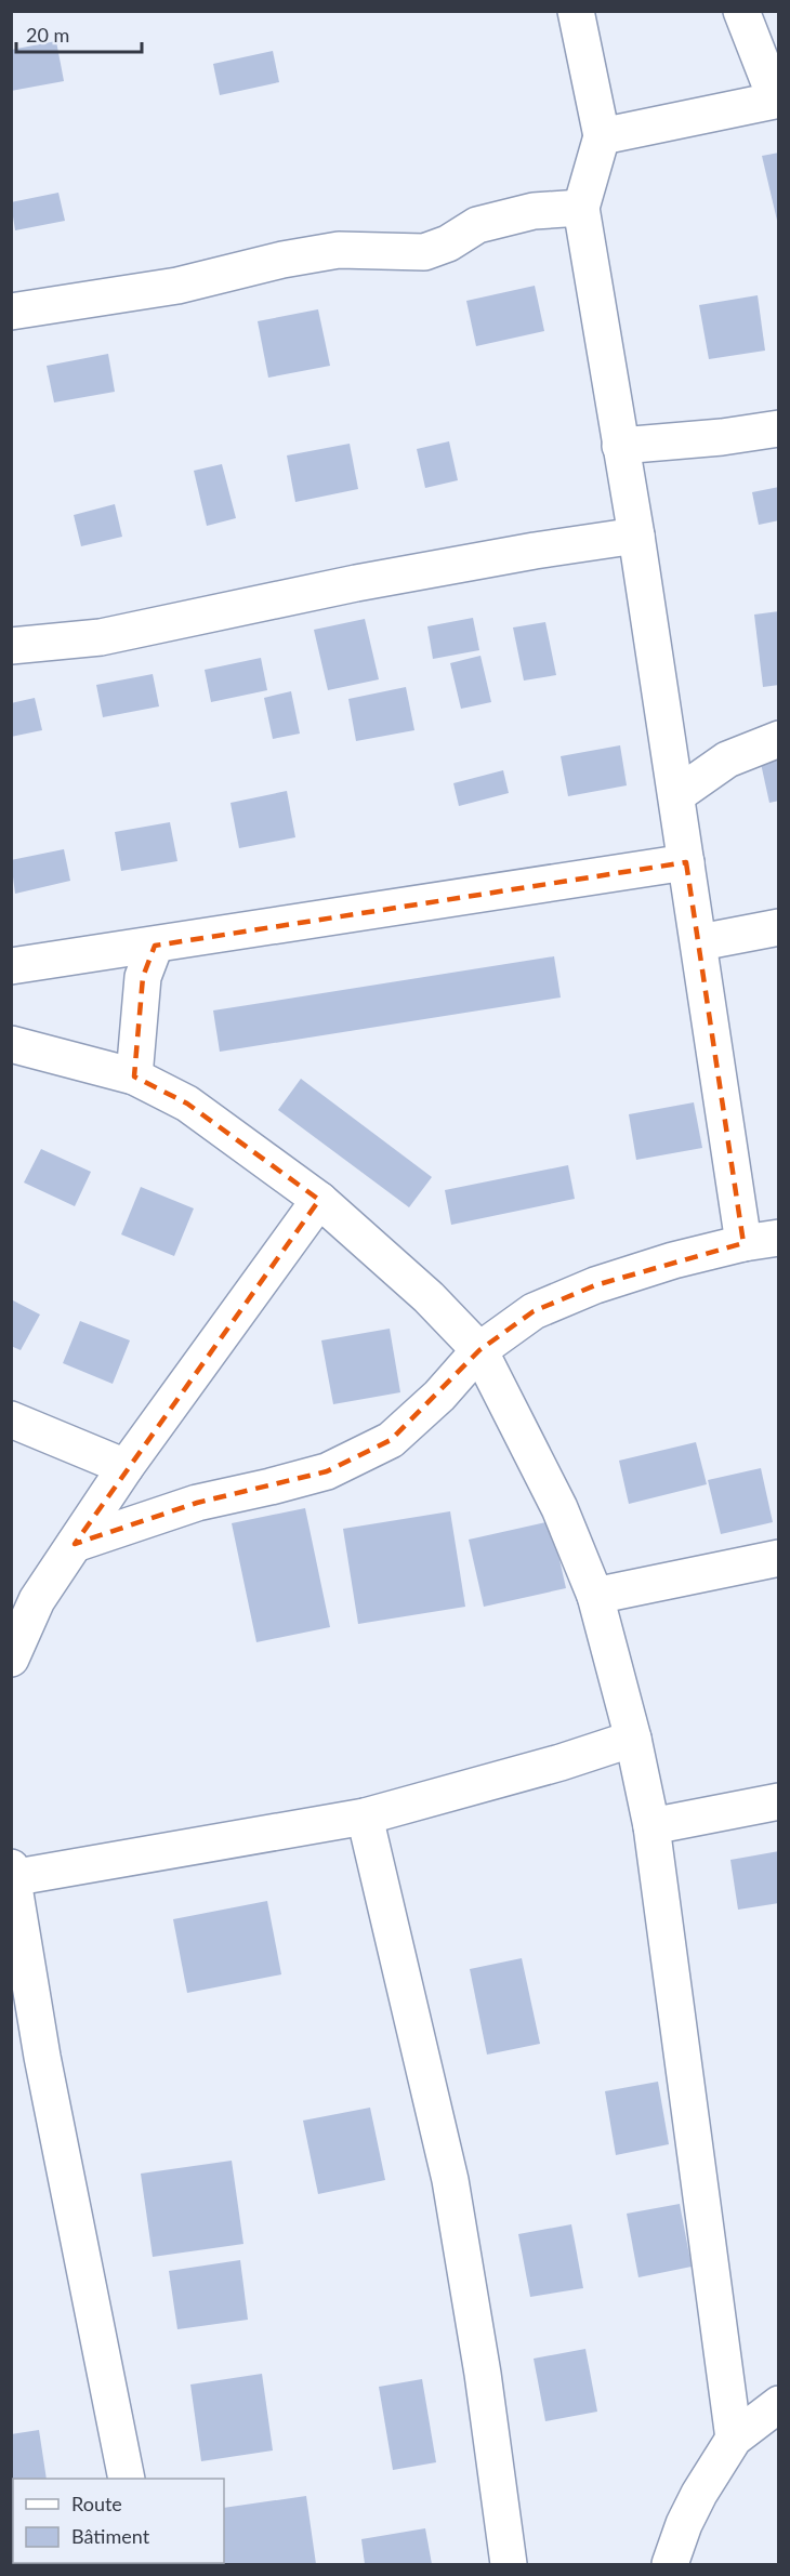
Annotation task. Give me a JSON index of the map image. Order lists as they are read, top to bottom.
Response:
{
  "legend": ["Route", "Bâtiment"],
  "scale_bar": "20 m"
}
